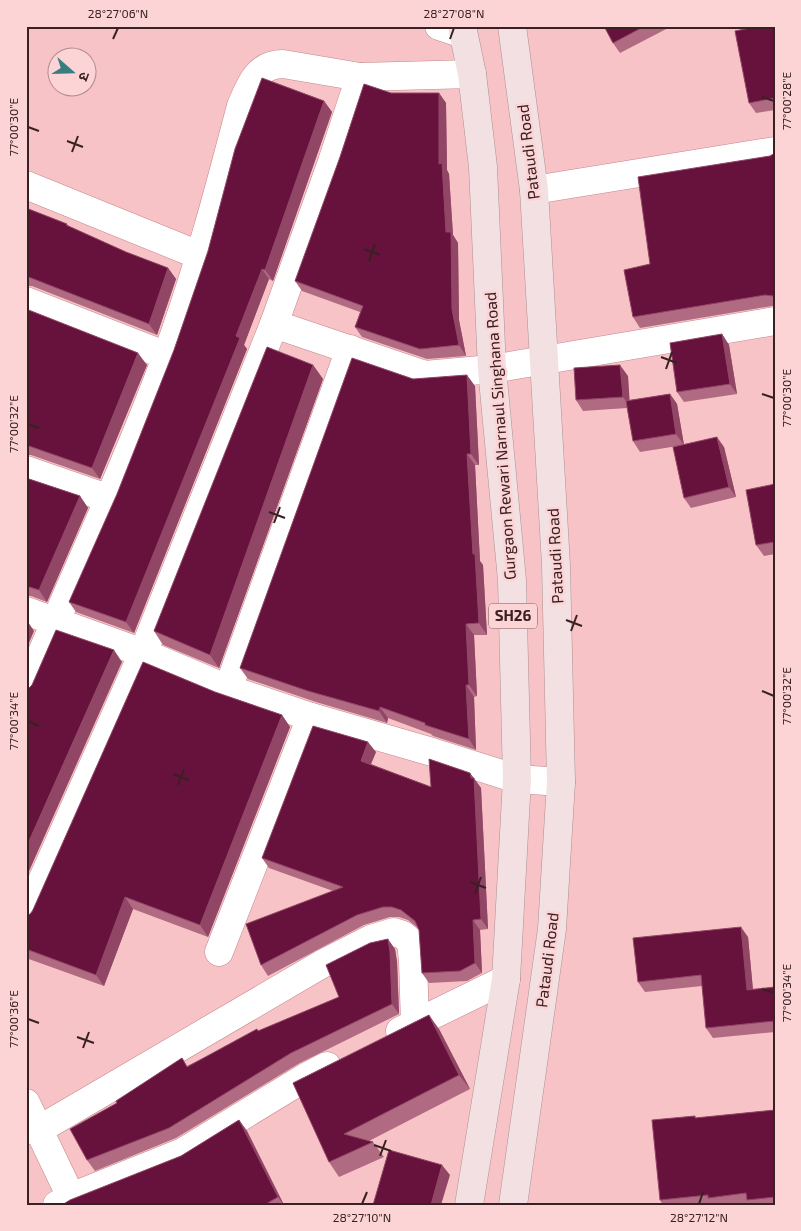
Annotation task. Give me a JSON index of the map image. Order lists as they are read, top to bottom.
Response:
{
  "streets": {
    "main road": ["Pataudi Road", "Gurgaon Rewari Narnaul Singhana Road", "SH26"]
  },
  "north": "right",
  "coordinates": [
    "28°27'06\"N",
    "28°27'08\"N",
    "77°00'28\"E",
    "77°00'30\"E",
    "77°00'32\"E",
    "77°00'34\"E",
    "77°00'36\"E",
    "28°27'10\"N",
    "28°27'12\"N"
  ]
}
